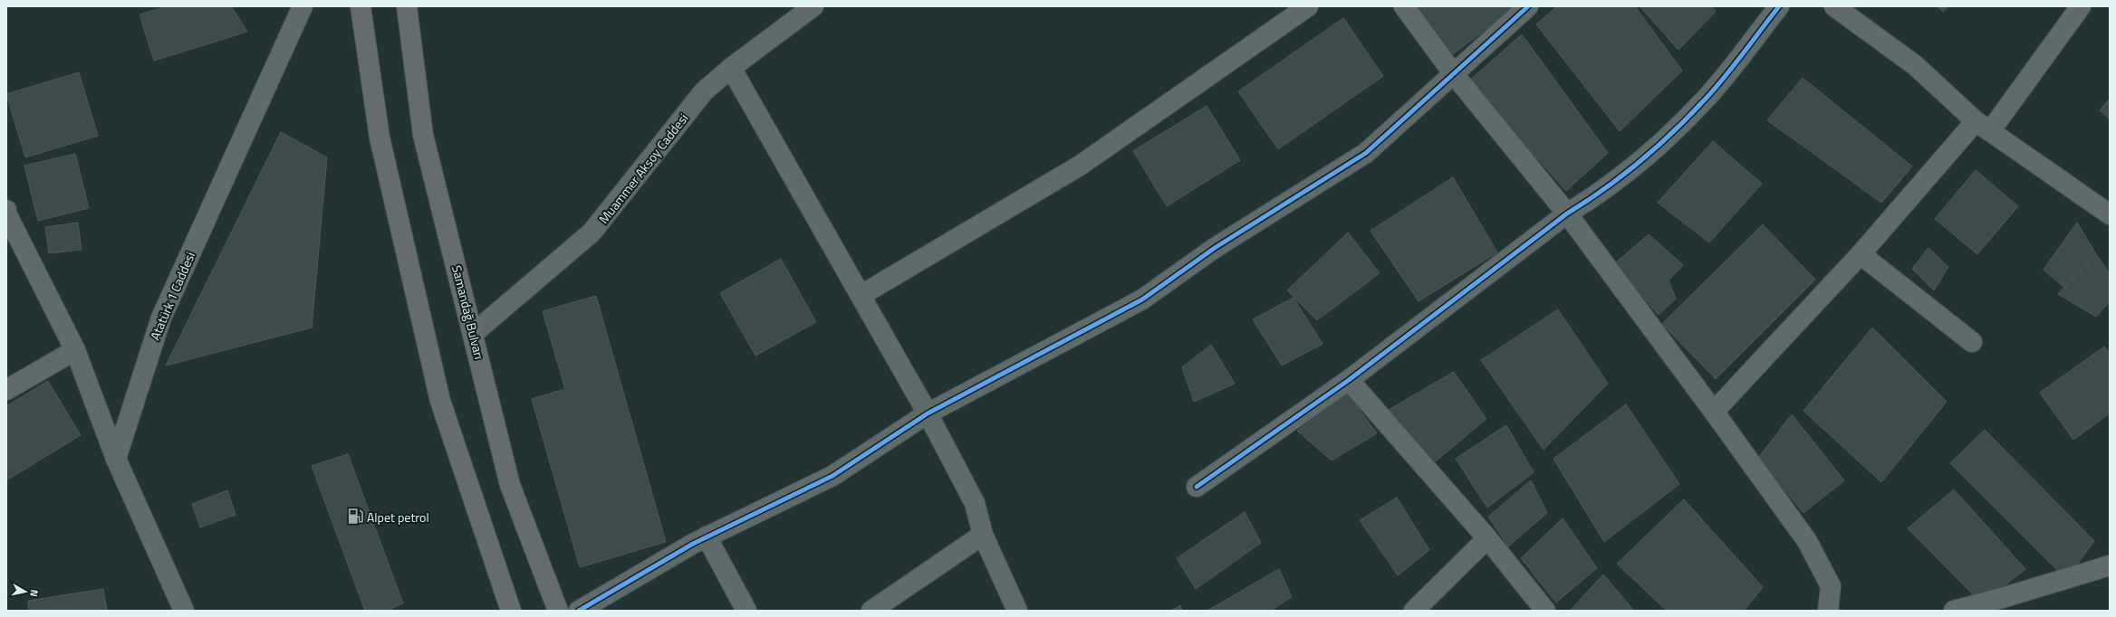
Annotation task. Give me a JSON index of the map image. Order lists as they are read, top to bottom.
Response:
{
  "streets": {
    "highway": ["Samandağ Bulvarı"],
    "street": ["Muammer Aksoy Caddesi", "Atatürk 1 Caddesi"]
  },
  "crossings": [
    ["Muammer Aksoy Caddesi", "Samandağ Bulvarı"]
  ],
  "places": {
    "fuel station": ["Alpet petrol"]
  },
  "north": "right"
}
